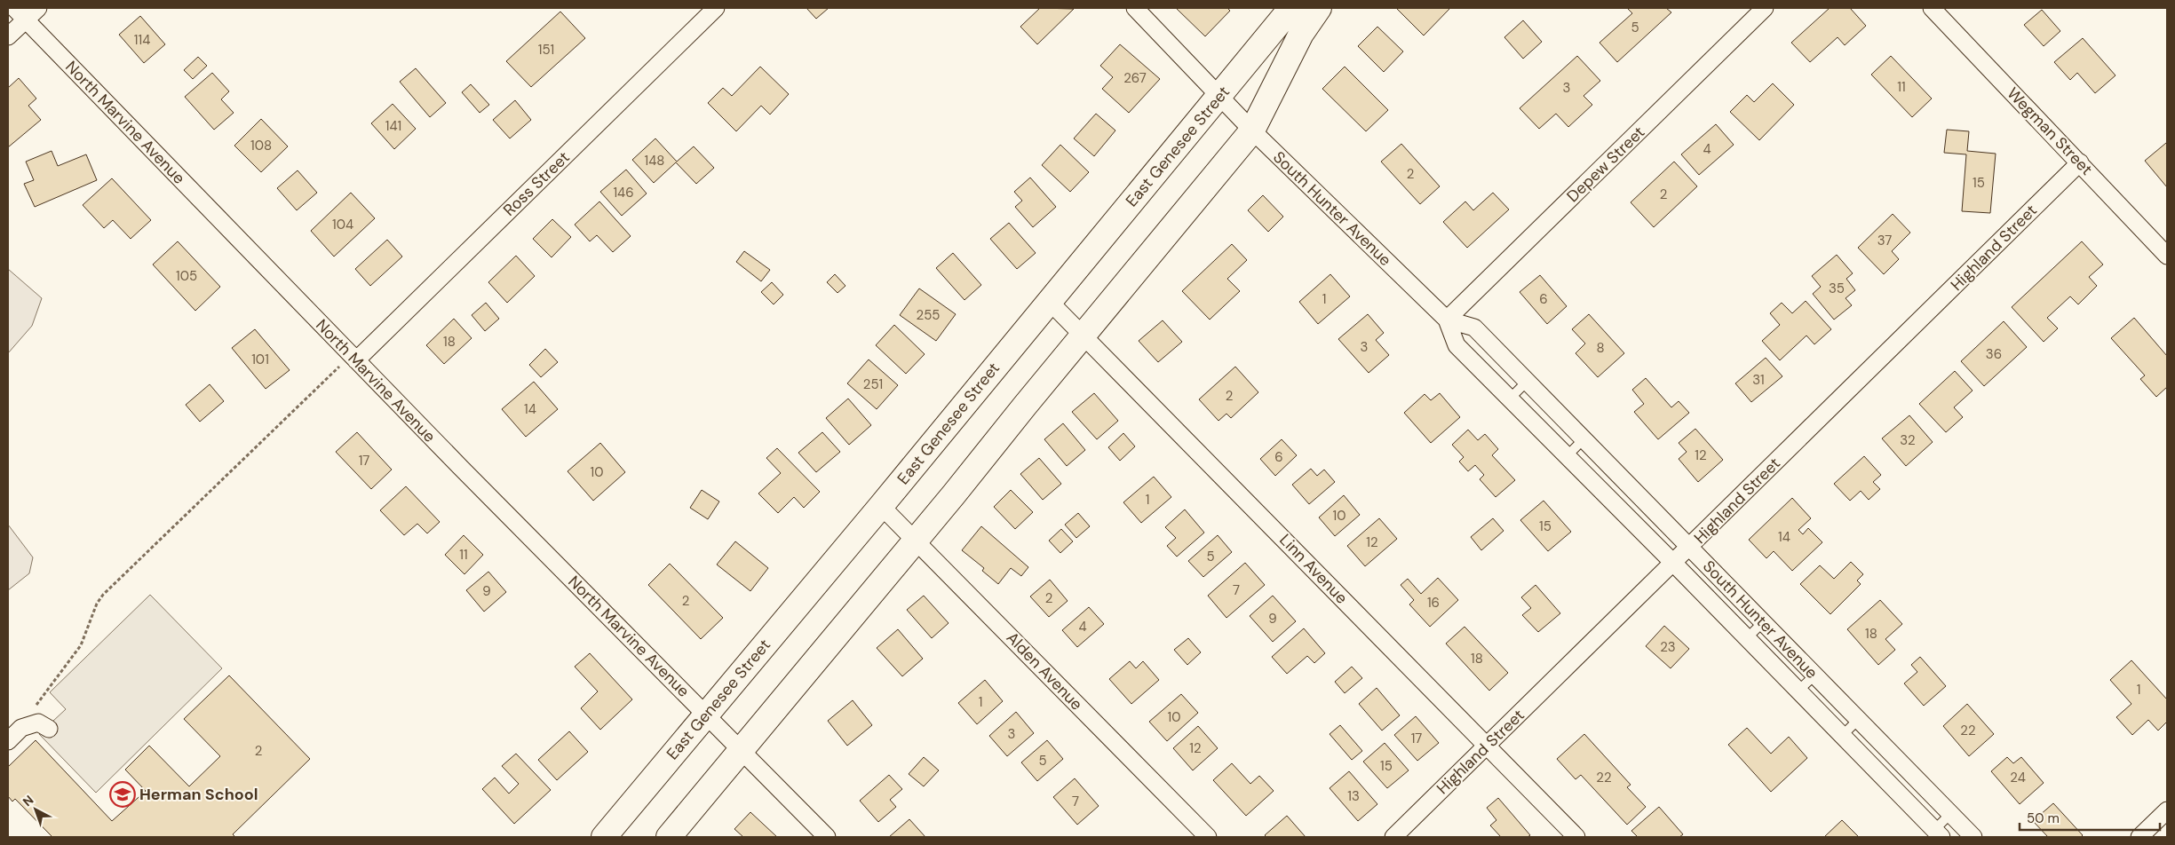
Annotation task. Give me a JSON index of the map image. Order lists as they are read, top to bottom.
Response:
{
  "streets": {
    "highway": ["East Genesee Street"],
    "street": [
      "North Marvine Avenue",
      "Wegman Street",
      "Depew Street",
      "Ross Street",
      "South Hunter Avenue",
      "Highland Street",
      "Linn Avenue",
      "Alden Avenue"
    ]
  },
  "crossings": [
    ["North Marvine Avenue", "East Genesee Street"],
    ["North Marvine Avenue", "Ross Street"],
    ["Wegman Street", "Highland Street"],
    ["East Genesee Street", "South Hunter Avenue"],
    ["East Genesee Street", "Linn Avenue"],
    ["East Genesee Street", "Alden Avenue"],
    ["Depew Street", "South Hunter Avenue"],
    ["South Hunter Avenue", "Highland Street"],
    ["Highland Street", "Linn Avenue"]
  ],
  "places": {
    "school or university": ["Herman School"]
  },
  "house_numbers": [
    "5",
    "114",
    "151",
    "267",
    "11",
    "3",
    "141",
    "108",
    "4",
    "148",
    "2",
    "15",
    "146",
    "2",
    "104",
    "37",
    "105",
    "35",
    "1",
    "6",
    "255",
    "18",
    "3",
    "8",
    "36",
    "101",
    "31",
    "251",
    "2",
    "14",
    "32",
    "12",
    "6",
    "17",
    "10",
    "1",
    "10",
    "15",
    "14",
    "12",
    "11",
    "5",
    "7",
    "9",
    "2",
    "2",
    "16",
    "9",
    "4",
    "18",
    "23",
    "18",
    "1",
    "1",
    "10",
    "22",
    "3",
    "17",
    "12",
    "2",
    "5",
    "15",
    "22",
    "24",
    "13",
    "7"
  ],
  "scale_bar": "50 m",
  "north": "top left"
}
